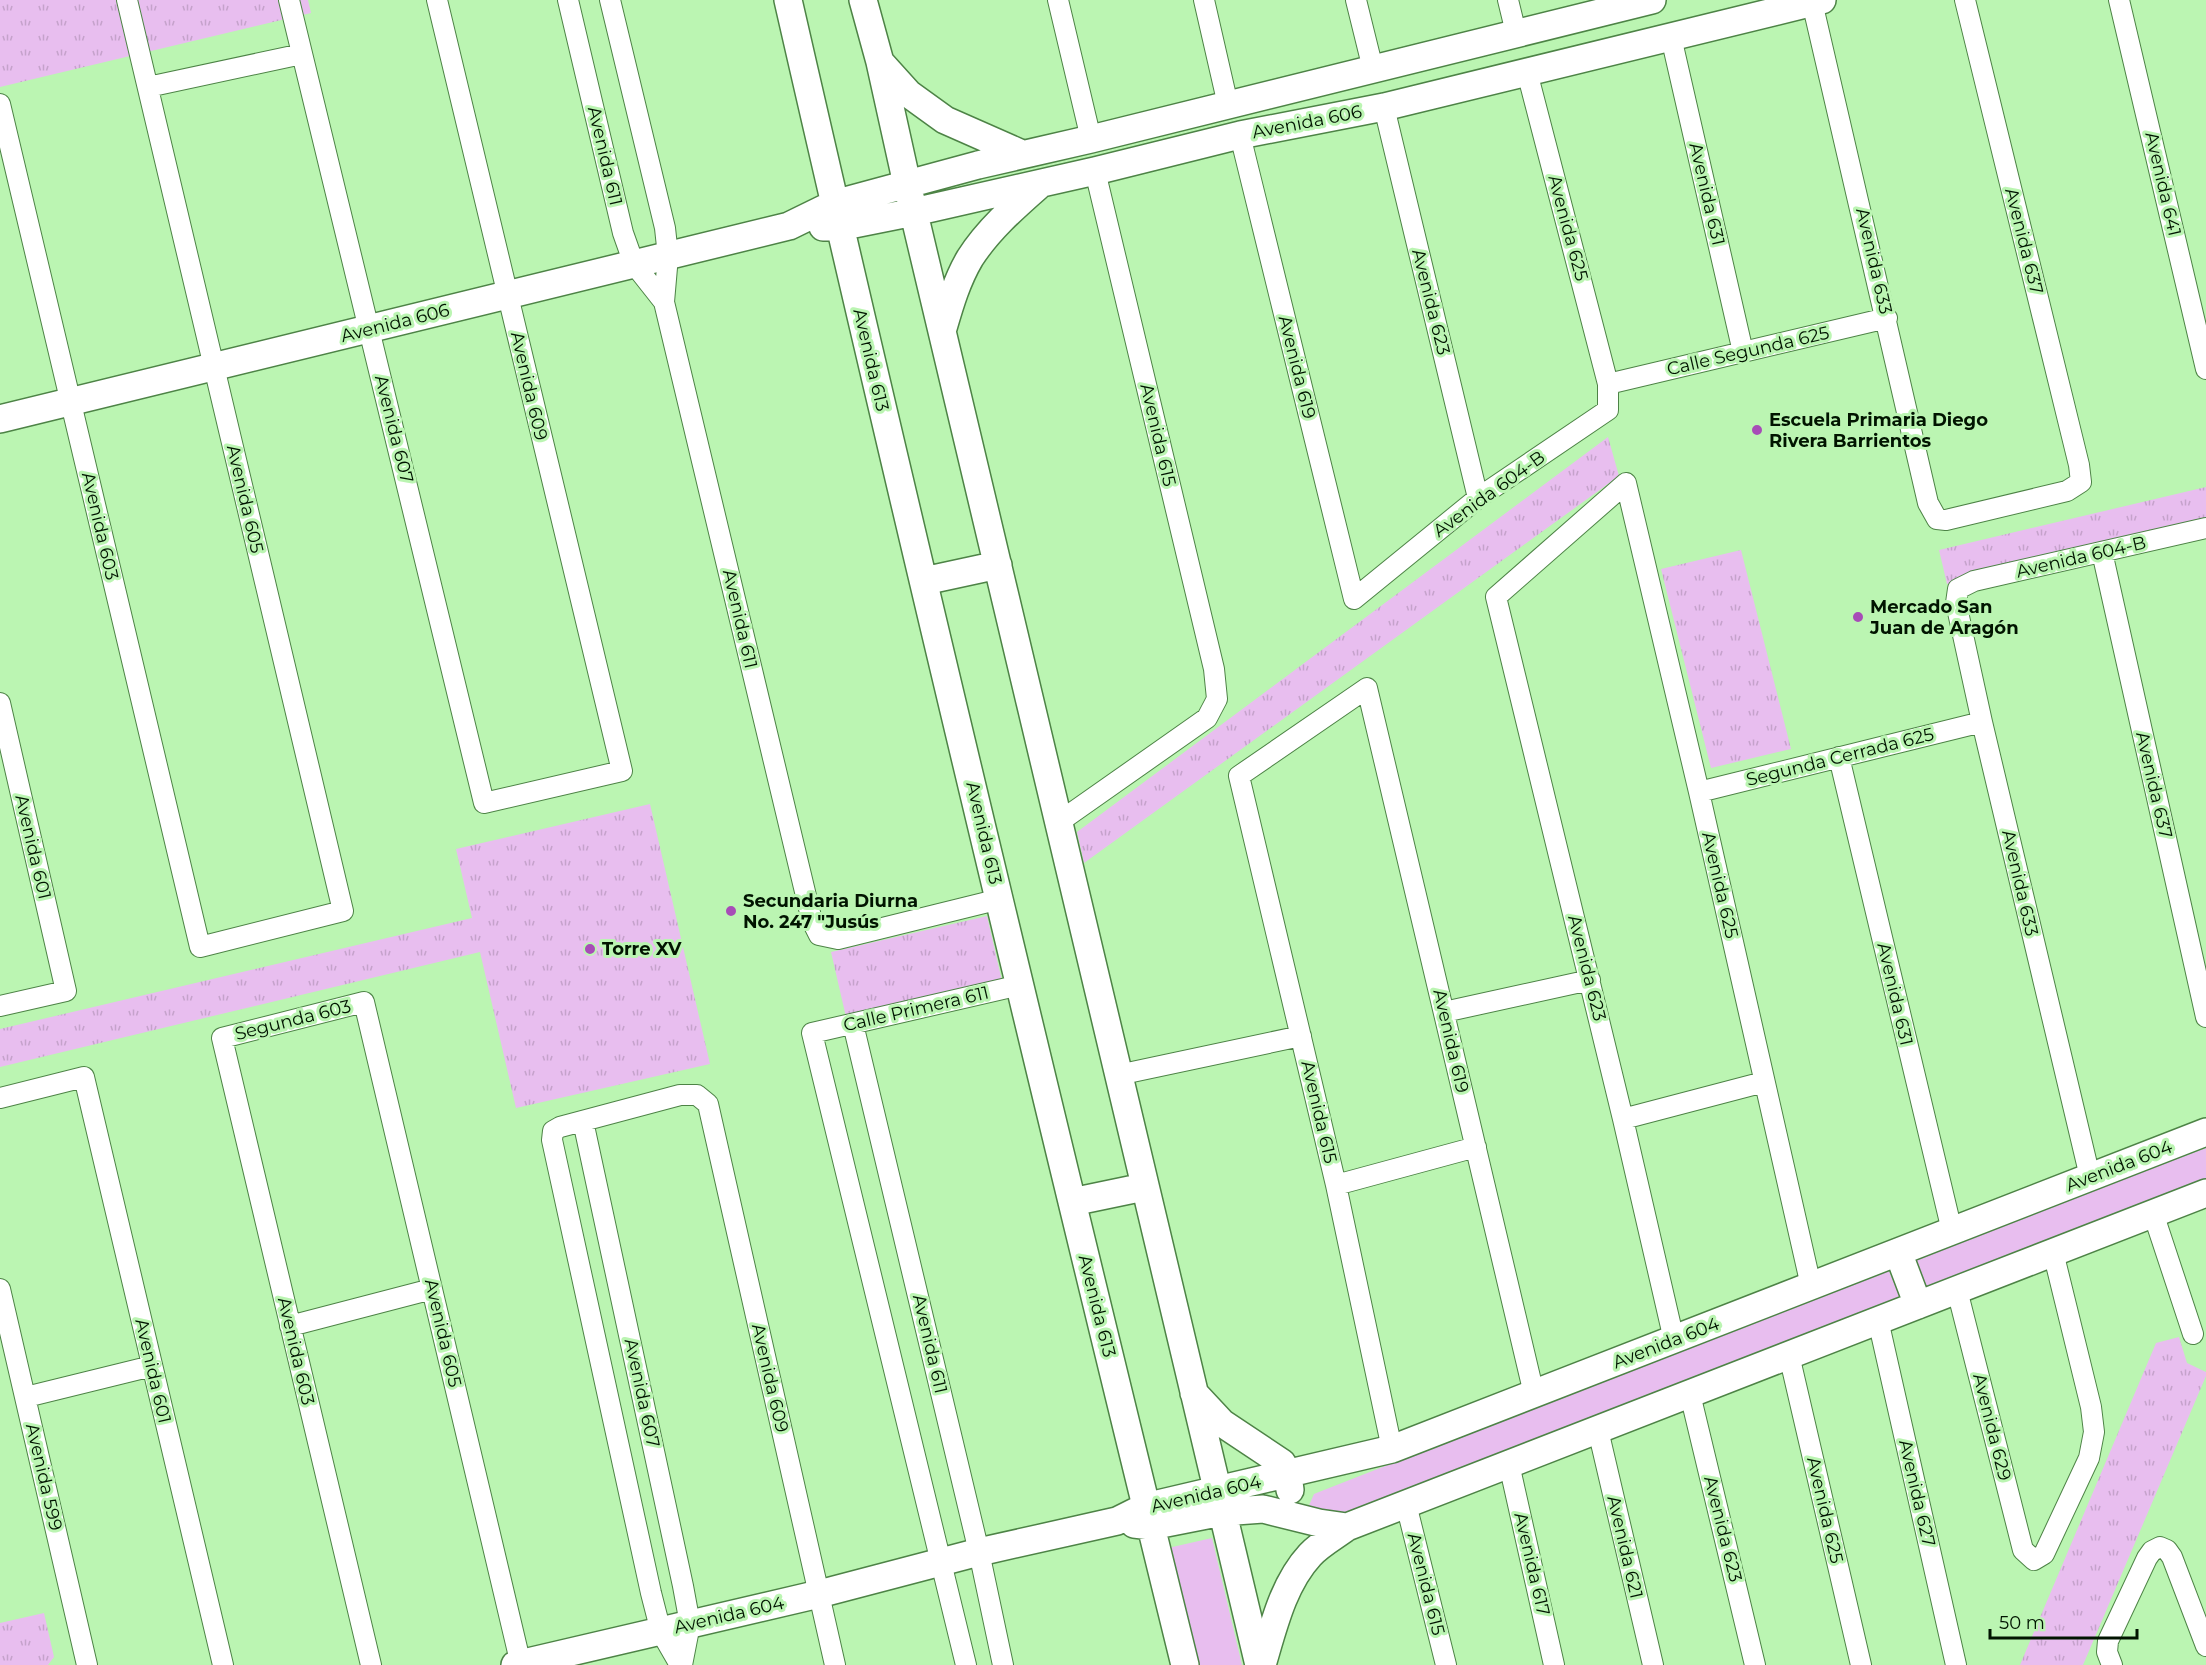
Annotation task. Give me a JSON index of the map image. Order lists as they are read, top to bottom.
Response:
{
  "streets": {
    "street": [
      "Avenida 606",
      "Avenida 611",
      "Avenida 641",
      "Avenida 631",
      "Avenida 625",
      "Avenida 637",
      "Avenida 633",
      "Avenida 623",
      "Calle Segunda 625",
      "Avenida 613",
      "Avenida 619",
      "Avenida 609",
      "Avenida 607",
      "Avenida 615",
      "Avenida 604-B",
      "Avenida 605",
      "Avenida 603",
      "Segunda Cerrada 625",
      "Avenida 601",
      "Calle Primera 611",
      "Segunda 603",
      "Avenida 604",
      "Avenida 629",
      "Avenida 599",
      "Avenida 627",
      "Avenida 621",
      "Avenida 617"
    ]
  },
  "crossings": [
    ["Avenida 606", "Avenida 611"],
    ["Avenida 606", "Avenida 631"],
    ["Avenida 606", "Avenida 625"],
    ["Avenida 606", "Avenida 633"],
    ["Avenida 606", "Avenida 623"],
    ["Avenida 606", "Avenida 613"],
    ["Avenida 606", "Avenida 619"],
    ["Avenida 606", "Avenida 609"],
    ["Avenida 606", "Avenida 607"],
    ["Avenida 606", "Avenida 615"],
    ["Avenida 606", "Avenida 605"],
    ["Avenida 606", "Avenida 603"],
    ["Avenida 611", "Avenida 613"],
    ["Avenida 611", "Calle Primera 611"],
    ["Avenida 611", "Avenida 604"],
    ["Avenida 631", "Calle Segunda 625"],
    ["Avenida 631", "Segunda Cerrada 625"],
    ["Avenida 631", "Avenida 604"],
    ["Avenida 625", "Avenida 623"],
    ["Avenida 625", "Calle Segunda 625"],
    ["Avenida 625", "Avenida 604-B"],
    ["Avenida 625", "Segunda Cerrada 625"],
    ["Avenida 625", "Avenida 604"],
    ["Avenida 637", "Avenida 633"],
    ["Avenida 637", "Avenida 604-B"],
    ["Avenida 633", "Calle Segunda 625"],
    ["Avenida 633", "Avenida 604-B"],
    ["Avenida 633", "Segunda Cerrada 625"],
    ["Avenida 633", "Avenida 604"],
    ["Avenida 623", "Avenida 604-B"],
    ["Avenida 623", "Avenida 604"],
    ["Calle Segunda 625", "Avenida 604-B"],
    ["Avenida 613", "Calle Primera 611"],
    ["Avenida 613", "Avenida 604"],
    ["Avenida 619", "Avenida 615"],
    ["Avenida 619", "Avenida 604-B"],
    ["Avenida 619", "Avenida 604"],
    ["Avenida 609", "Avenida 607"],
    ["Avenida 609", "Avenida 604"],
    ["Avenida 607", "Avenida 604"],
    ["Avenida 615", "Avenida 604"],
    ["Avenida 605", "Avenida 603"],
    ["Avenida 605", "Segunda 603"],
    ["Avenida 605", "Avenida 604"],
    ["Avenida 603", "Segunda 603"],
    ["Calle Primera 611", "Avenida 604"],
    ["Avenida 604", "Avenida 629"],
    ["Avenida 604", "Avenida 627"],
    ["Avenida 604", "Avenida 621"],
    ["Avenida 604", "Avenida 617"]
  ],
  "places": [
    "Escuela Primaria Diego Rivera Barrientos",
    "Mercado San Juan de Aragón",
    "Secundaria Diurna No. 247 \"Jusús",
    "Torre XV"
  ],
  "scale_bar": "50 m"
}
